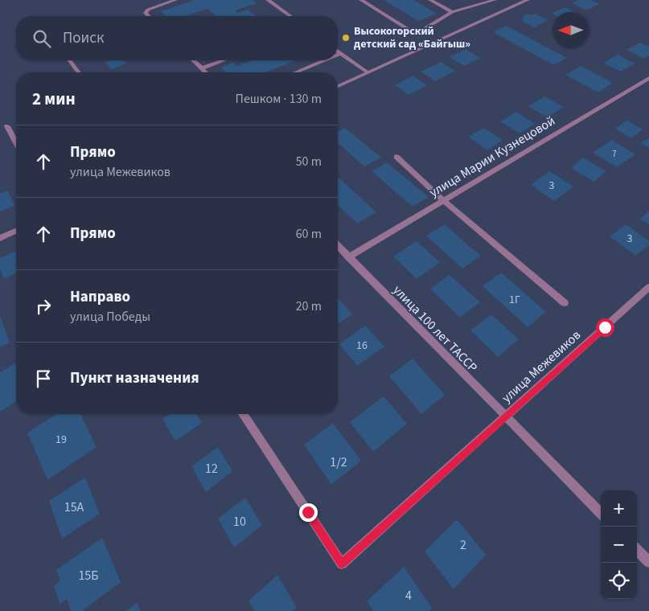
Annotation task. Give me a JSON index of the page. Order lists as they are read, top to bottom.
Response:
{
  "streets": {
    "street": ["улица Марии Кузнецовой", "улица 100 лет ТАССР", "улица Межевиков"]
  },
  "crossings": [
    ["улица Марии Кузнецовой", "улица 100 лет ТАССР"],
    ["улица 100 лет ТАССР", "улица Межевиков"]
  ],
  "places": ["Высокогорский детский сад «Байгыш»"],
  "house_numbers": [
    "7",
    "3",
    "3",
    "1Г",
    "16",
    "19",
    "1/2",
    "12",
    "15А",
    "10",
    "2",
    "15Б",
    "4"
  ],
  "north": "left",
  "page": {
    "search": "Поиск",
    "heading": ["2 мин", "Пешком · 130 m"],
    "list": [
      ["Прямо", "улица Межевиков", "50 m"],
      ["Прямо", "60 m"],
      ["Направо", "улица Победы", "20 m"],
      "Пункт назначения"
    ],
    "map_buttons": ["+", "−"]
  }
}
